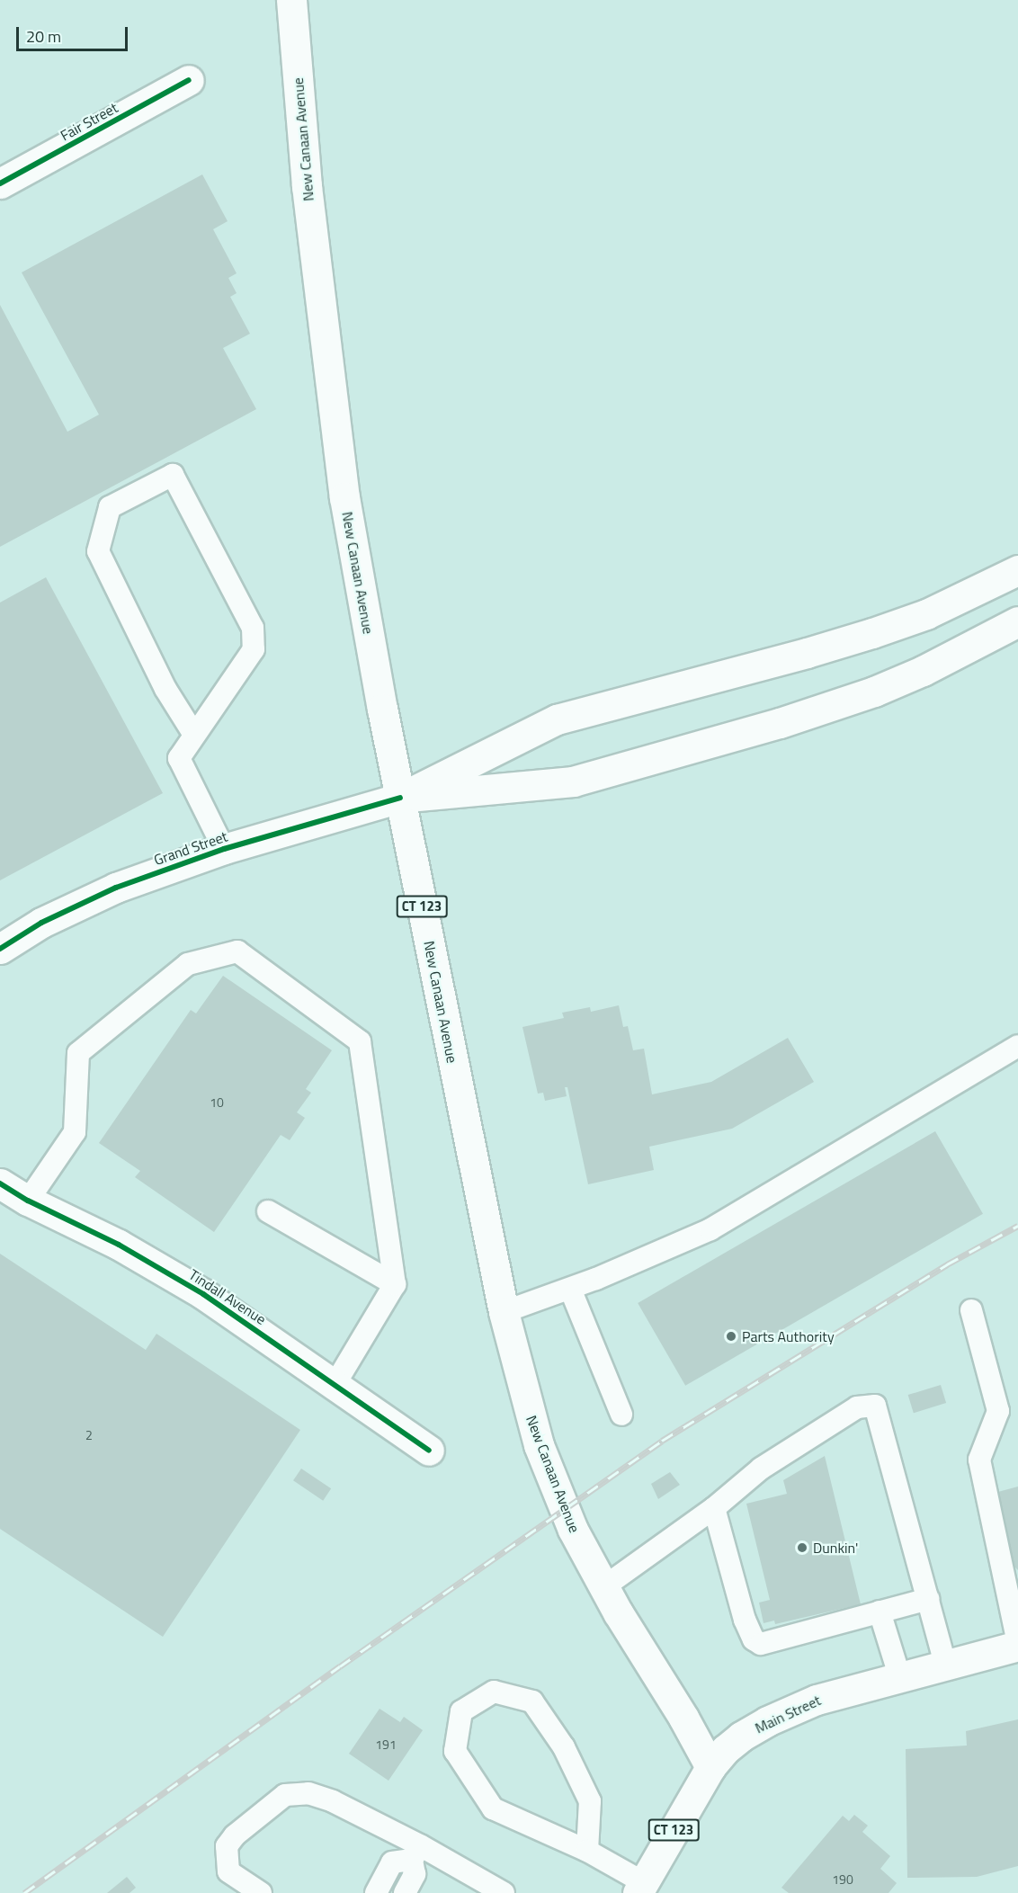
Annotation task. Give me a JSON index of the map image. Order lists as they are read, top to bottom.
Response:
{
  "streets": {
    "main road": [
      "Fair Street",
      "New Canaan Avenue",
      "Grand Street",
      "CT 123",
      "Tindall Avenue",
      "Main Street"
    ]
  },
  "crossings": [
    ["New Canaan Avenue", "Grand Street"],
    ["New Canaan Avenue", "Main Street"]
  ],
  "places": ["Parts Authority", "Dunkin'"],
  "house_numbers": [
    "10",
    "2",
    "191",
    "190"
  ],
  "scale_bar": "20 m"
}
